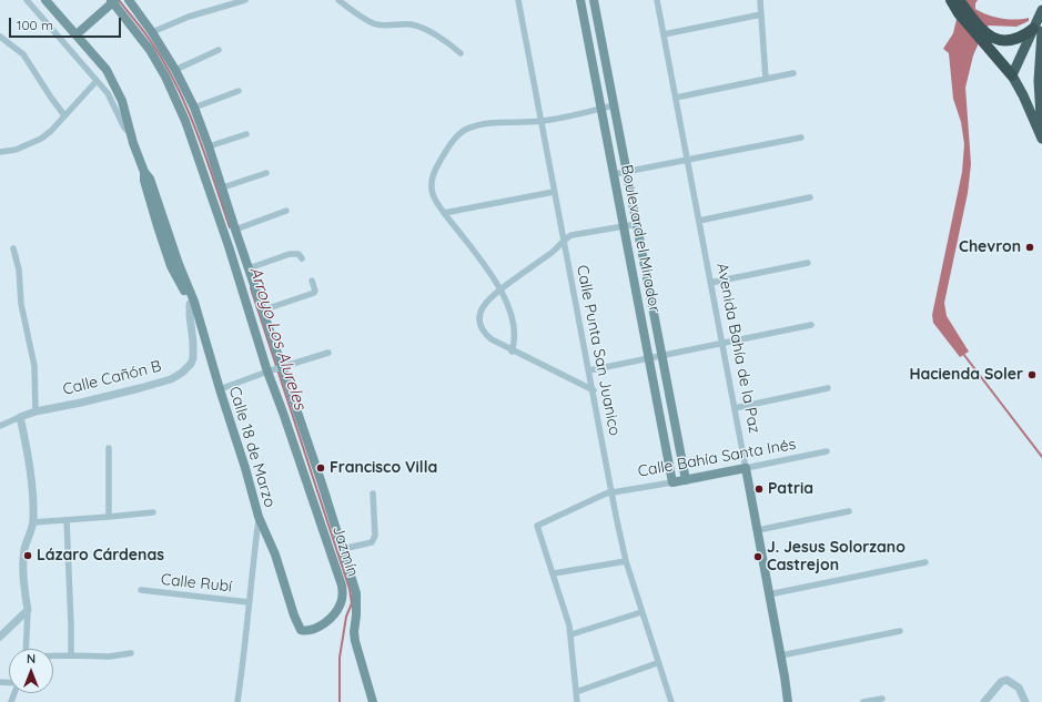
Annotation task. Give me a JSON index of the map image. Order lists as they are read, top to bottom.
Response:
{
  "streets": {
    "main road": [
      "Boulevard el Mirador",
      "Avenida Bahía de la Paz",
      "Calle 18 de Marzo",
      "Calle Bahía Santa Inés",
      "Jazmín"
    ],
    "street": ["Calle Punta San Juanico", "Calle Cañón B", "Calle Rubí"]
  },
  "crossings": [
    ["Boulevard el Mirador", "Calle Bahía Santa Inés"],
    ["Avenida Bahía de la Paz", "Calle Bahía Santa Inés"],
    ["Calle Punta San Juanico", "Calle Bahía Santa Inés"],
    ["Calle Cañón B", "Calle 18 de Marzo"],
    ["Calle 18 de Marzo", "Jazmín"],
    ["Calle 18 de Marzo", "Calle Rubí"]
  ],
  "water": ["Arroyo Los Alureles"],
  "places": [
    "Chevron",
    "Hacienda Soler",
    "Francisco Villa",
    "Patria",
    "Lázaro Cárdenas",
    "J. Jesus Solorzano Castrejon"
  ],
  "scale_bar": "100 m",
  "north": "top"
}
